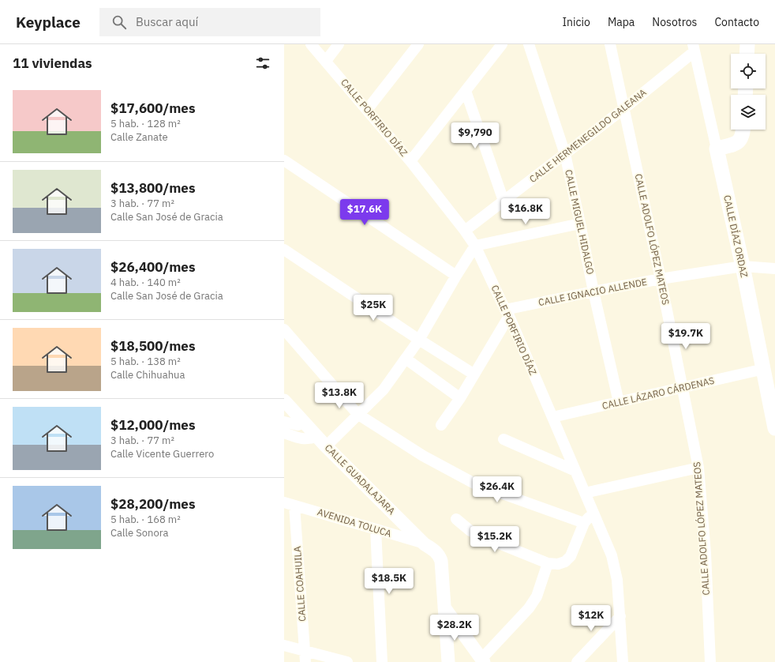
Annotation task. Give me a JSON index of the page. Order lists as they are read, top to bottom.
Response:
{
  "streets": {
    "main road": ["CALLE DÍAZ ORDAZ"],
    "street": [
      "CALLE PORFIRIO DÍAZ",
      "CALLE HERMENEGILDO GALEANA",
      "CALLE MIGUEL HIDALGO",
      "CALLE ADOLFO LÓPEZ MATEOS",
      "CALLE IGNACIO ALLENDE",
      "CALLE LÁZARO CÁRDENAS",
      "CALLE GUADALAJARA",
      "AVENIDA TOLUCA",
      "CALLE COAHUILA"
    ]
  },
  "crossings": [
    ["CALLE PORFIRIO DÍAZ", "CALLE HERMENEGILDO GALEANA"],
    ["CALLE PORFIRIO DÍAZ", "CALLE IGNACIO ALLENDE"],
    ["CALLE PORFIRIO DÍAZ", "CALLE LÁZARO CÁRDENAS"],
    ["CALLE HERMENEGILDO GALEANA", "CALLE MIGUEL HIDALGO"],
    ["CALLE HERMENEGILDO GALEANA", "CALLE DÍAZ ORDAZ"],
    ["CALLE HERMENEGILDO GALEANA", "CALLE ADOLFO LÓPEZ MATEOS"],
    ["CALLE MIGUEL HIDALGO", "CALLE IGNACIO ALLENDE"],
    ["CALLE MIGUEL HIDALGO", "CALLE LÁZARO CÁRDENAS"],
    ["CALLE DÍAZ ORDAZ", "CALLE IGNACIO ALLENDE"],
    ["CALLE DÍAZ ORDAZ", "CALLE LÁZARO CÁRDENAS"],
    ["CALLE ADOLFO LÓPEZ MATEOS", "CALLE IGNACIO ALLENDE"],
    ["CALLE ADOLFO LÓPEZ MATEOS", "CALLE LÁZARO CÁRDENAS"],
    ["CALLE GUADALAJARA", "AVENIDA TOLUCA"],
    ["AVENIDA TOLUCA", "CALLE COAHUILA"]
  ],
  "page": {
    "header": "Keyplace",
    "search": "Buscar aquí",
    "nav": [
      "Inicio",
      "Mapa",
      "Nosotros",
      "Contacto"
    ],
    "heading": "11 viviendas",
    "list": [
      {
        "name": "$17,600/mes",
        "note": "5 hab. · 128 m² · Calle Zanate"
      },
      {
        "name": "$13,800/mes",
        "note": "3 hab. · 77 m² · Calle San José de Gracia"
      },
      {
        "name": "$26,400/mes",
        "note": "4 hab. · 140 m² · Calle San José de Gracia"
      },
      {
        "name": "$18,500/mes",
        "note": "5 hab. · 138 m² · Calle Chihuahua"
      },
      {
        "name": "$12,000/mes",
        "note": "3 hab. · 77 m² · Calle Vicente Guerrero"
      },
      {
        "name": "$28,200/mes",
        "note": "5 hab. · 168 m² · Calle Sonora"
      }
    ],
    "price": [
      "$9,790",
      "$16.8K",
      "$17.6K",
      "$25K",
      "$19.7K",
      "$13.8K",
      "$26.4K",
      "$15.2K",
      "$18.5K",
      "$12K",
      "$28.2K"
    ]
  }
}
